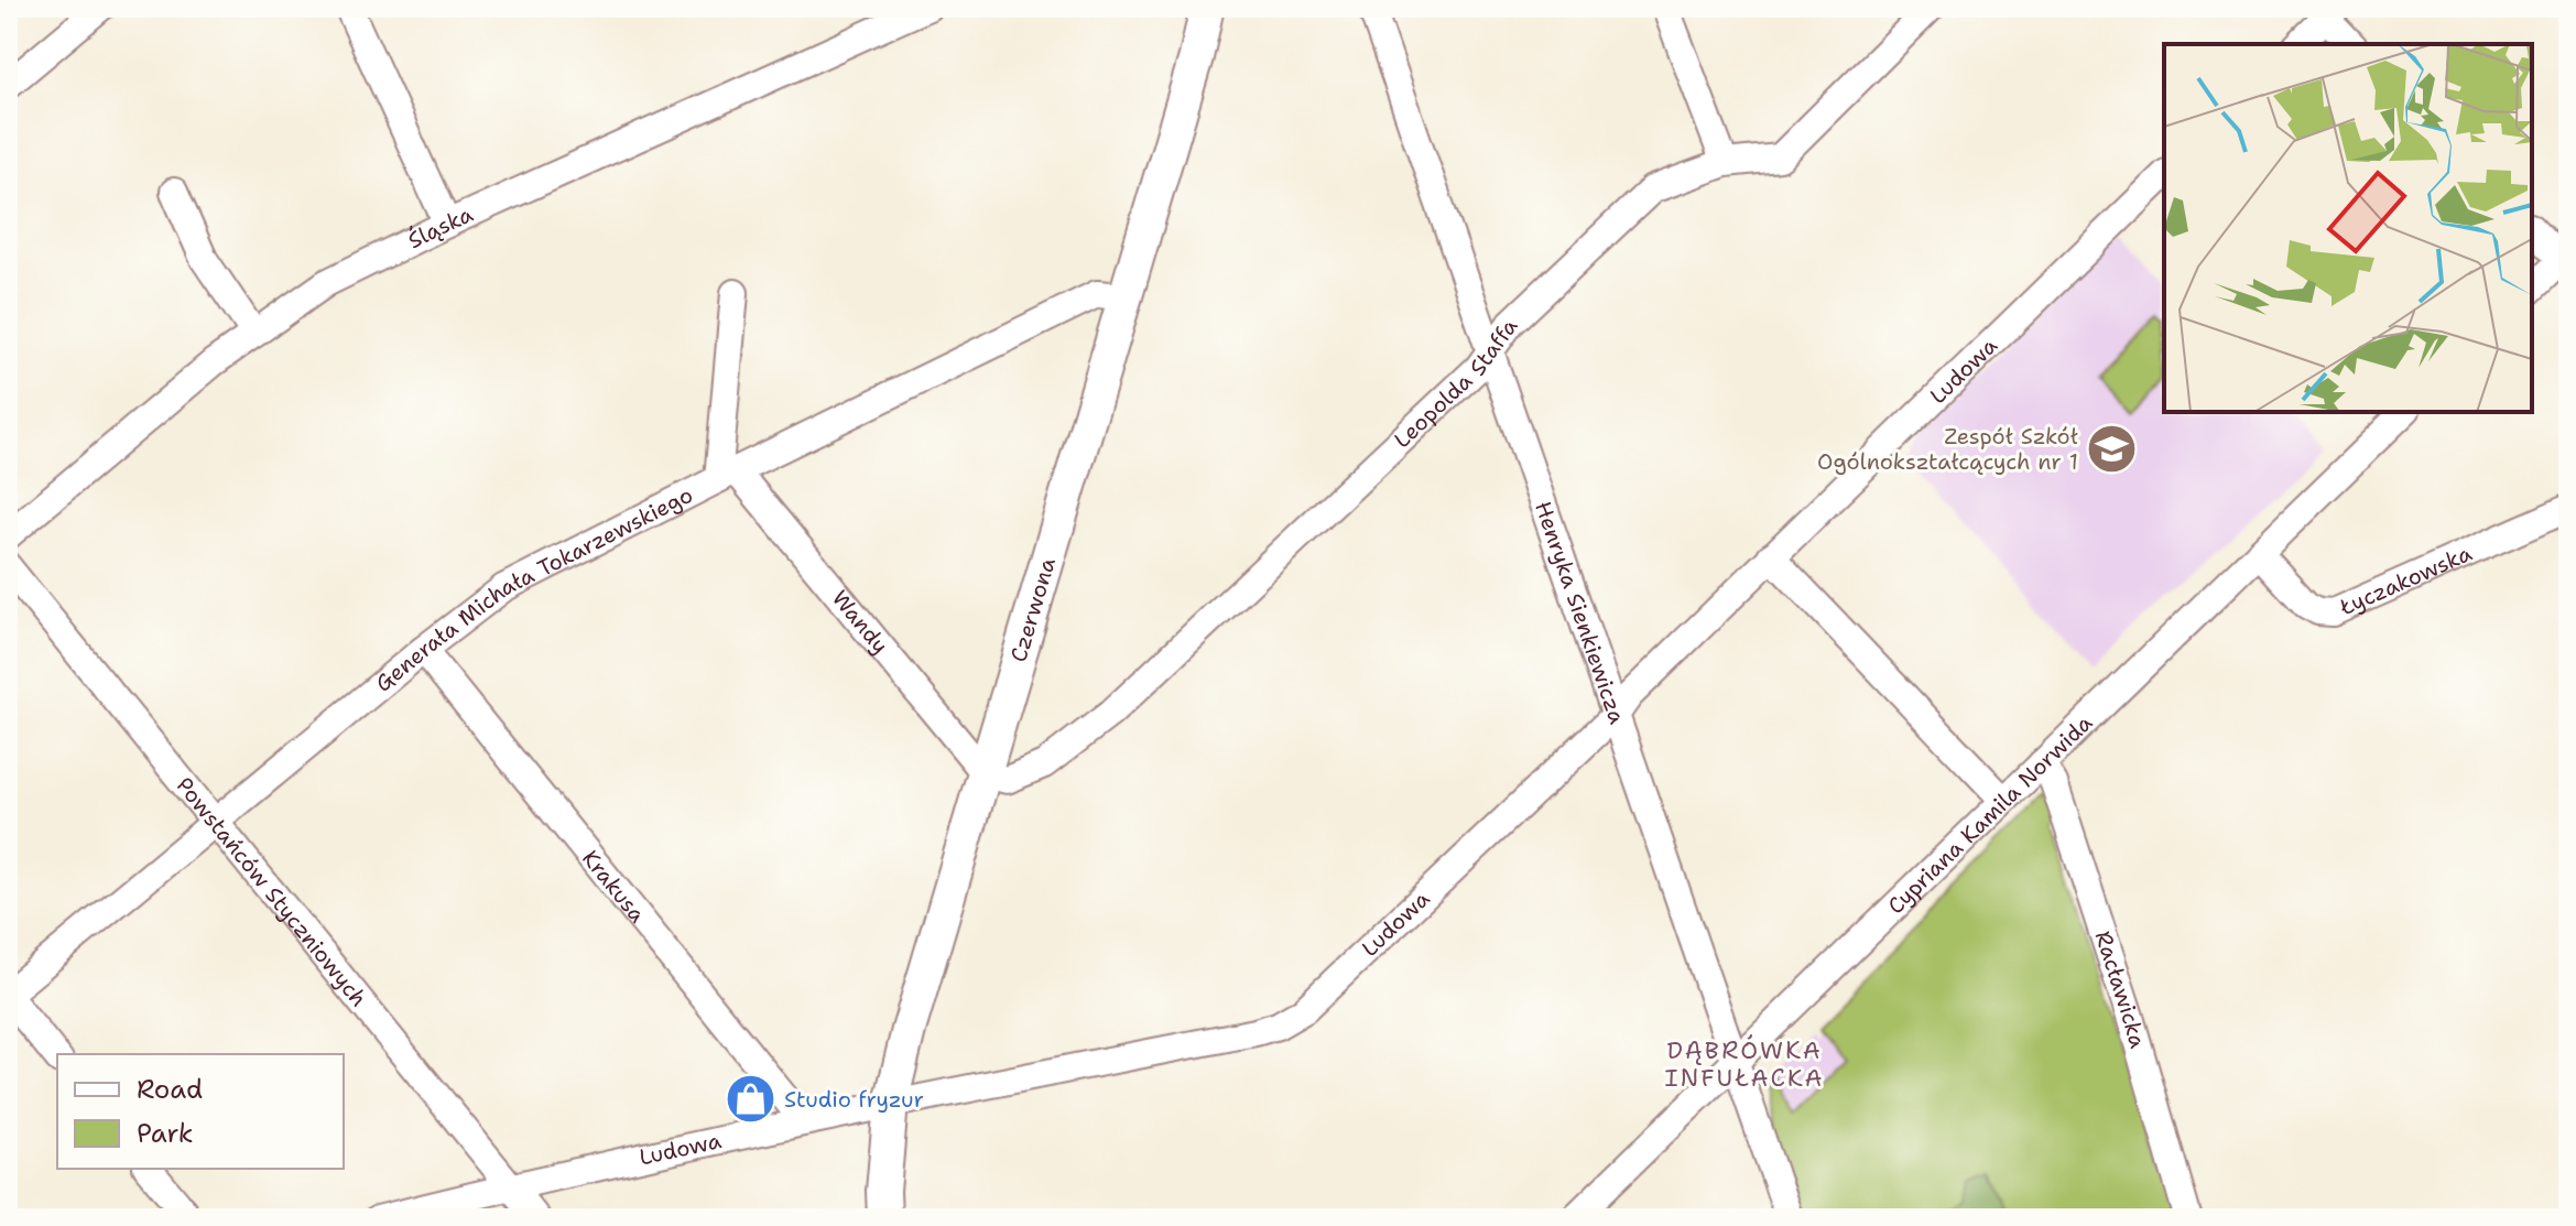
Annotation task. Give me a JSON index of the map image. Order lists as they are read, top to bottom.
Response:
{
  "streets": {
    "main road": ["Czerwona"],
    "street": [
      "Śląska",
      "Ludowa",
      "Leopolda Staffa",
      "Łyczakowska",
      "Generała Michała Tokarzewskiego",
      "Henryka Sienkiewicza",
      "Wandy",
      "Cypriana Kamila Norwida",
      "Krakusa",
      "Powstańców Styczniowych",
      "Racławicka"
    ]
  },
  "crossings": [
    ["Ludowa", "Czerwona"],
    ["Ludowa", "Henryka Sienkiewicza"],
    ["Ludowa", "Krakusa"],
    ["Ludowa", "Powstańców Styczniowych"],
    ["Leopolda Staffa", "Czerwona"],
    ["Leopolda Staffa", "Henryka Sienkiewicza"],
    ["Leopolda Staffa", "Wandy"],
    ["Łyczakowska", "Cypriana Kamila Norwida"],
    ["Generała Michała Tokarzewskiego", "Czerwona"],
    ["Generała Michała Tokarzewskiego", "Wandy"],
    ["Generała Michała Tokarzewskiego", "Krakusa"],
    ["Generała Michała Tokarzewskiego", "Powstańców Styczniowych"],
    ["Czerwona", "Wandy"],
    ["Henryka Sienkiewicza", "Cypriana Kamila Norwida"],
    ["Cypriana Kamila Norwida", "Racławicka"]
  ],
  "districts": ["DĄBRÓWKA INFUŁACKA"],
  "places": {
    "school or university": ["Zespół Szkół Ogólnokształcących nr 1"],
    "shop": ["Studio fryzur"]
  },
  "legend": ["Road", "Park"]
}
